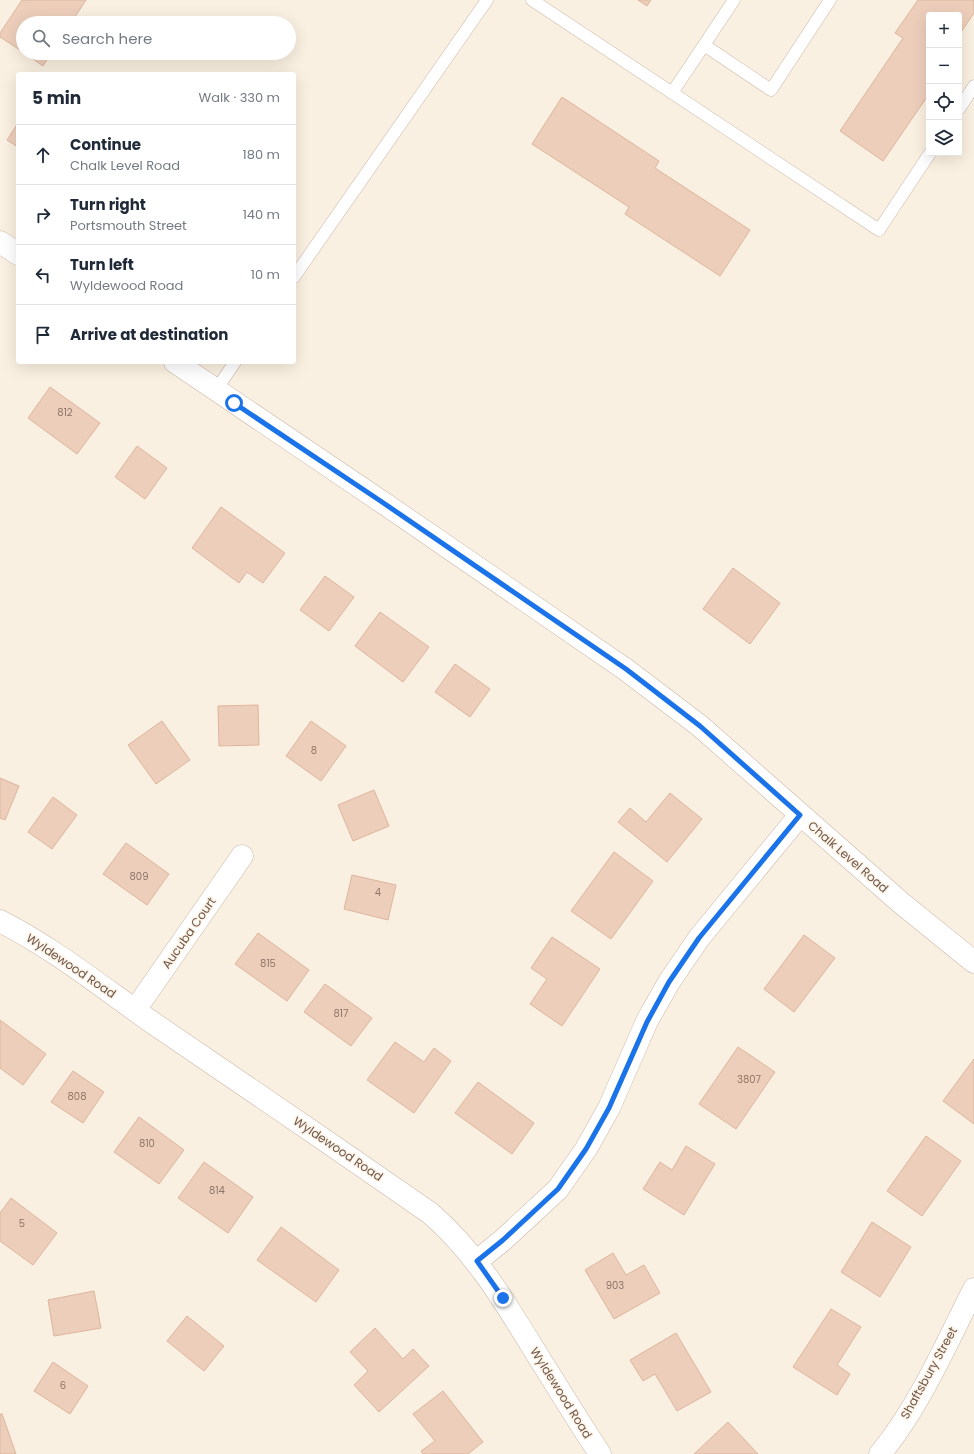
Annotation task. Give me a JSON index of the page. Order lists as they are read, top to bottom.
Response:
{
  "streets": {
    "street": [
      "Chalk Level Road",
      "Aucuba Court",
      "Wyldewood Road",
      "Shaftsbury Street"
    ]
  },
  "crossings": [
    ["Aucuba Court", "Wyldewood Road"]
  ],
  "house_numbers": [
    "812",
    "8",
    "809",
    "4",
    "815",
    "817",
    "3807",
    "808",
    "810",
    "814",
    "5",
    "903",
    "6"
  ],
  "page": {
    "map_buttons": ["+", "−"],
    "search": "Search here",
    "heading": ["5 min", "Walk · 330 m"],
    "list": [
      ["Continue", "Chalk Level Road", "180 m"],
      ["Turn right", "Portsmouth Street", "140 m"],
      ["Turn left", "Wyldewood Road", "10 m"],
      "Arrive at destination"
    ]
  }
}
